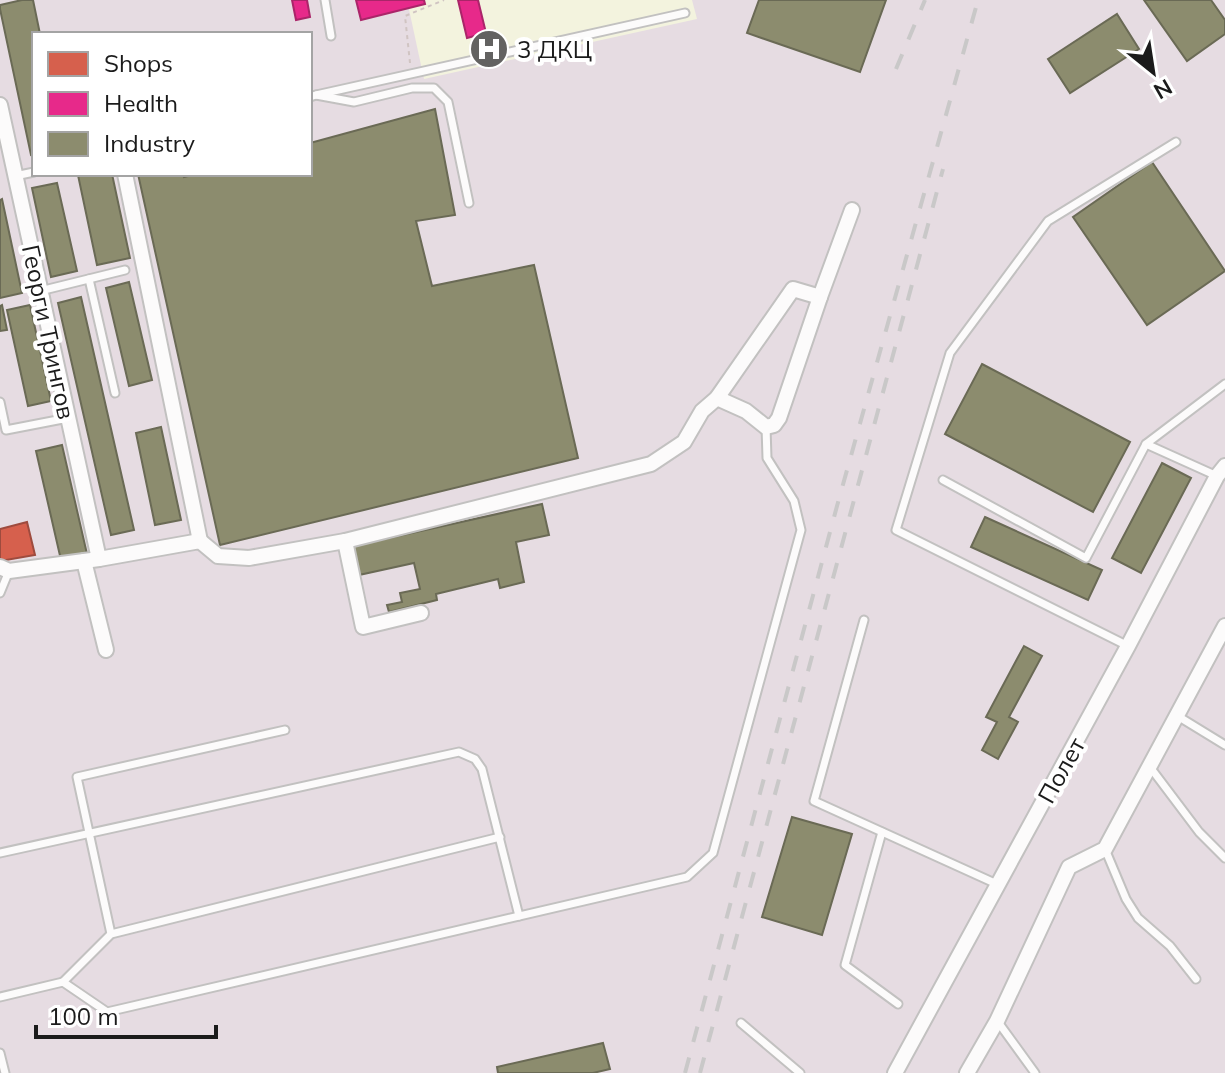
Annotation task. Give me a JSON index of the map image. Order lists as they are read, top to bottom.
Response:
{
  "streets": {
    "street": ["Георги Трингов", "Полет"]
  },
  "places": {
    "hospital": ["3 ДКЦ"]
  },
  "legend": ["Shops", "Health", "Industry"],
  "scale_bar": "100 m",
  "north": "bottom right"
}
